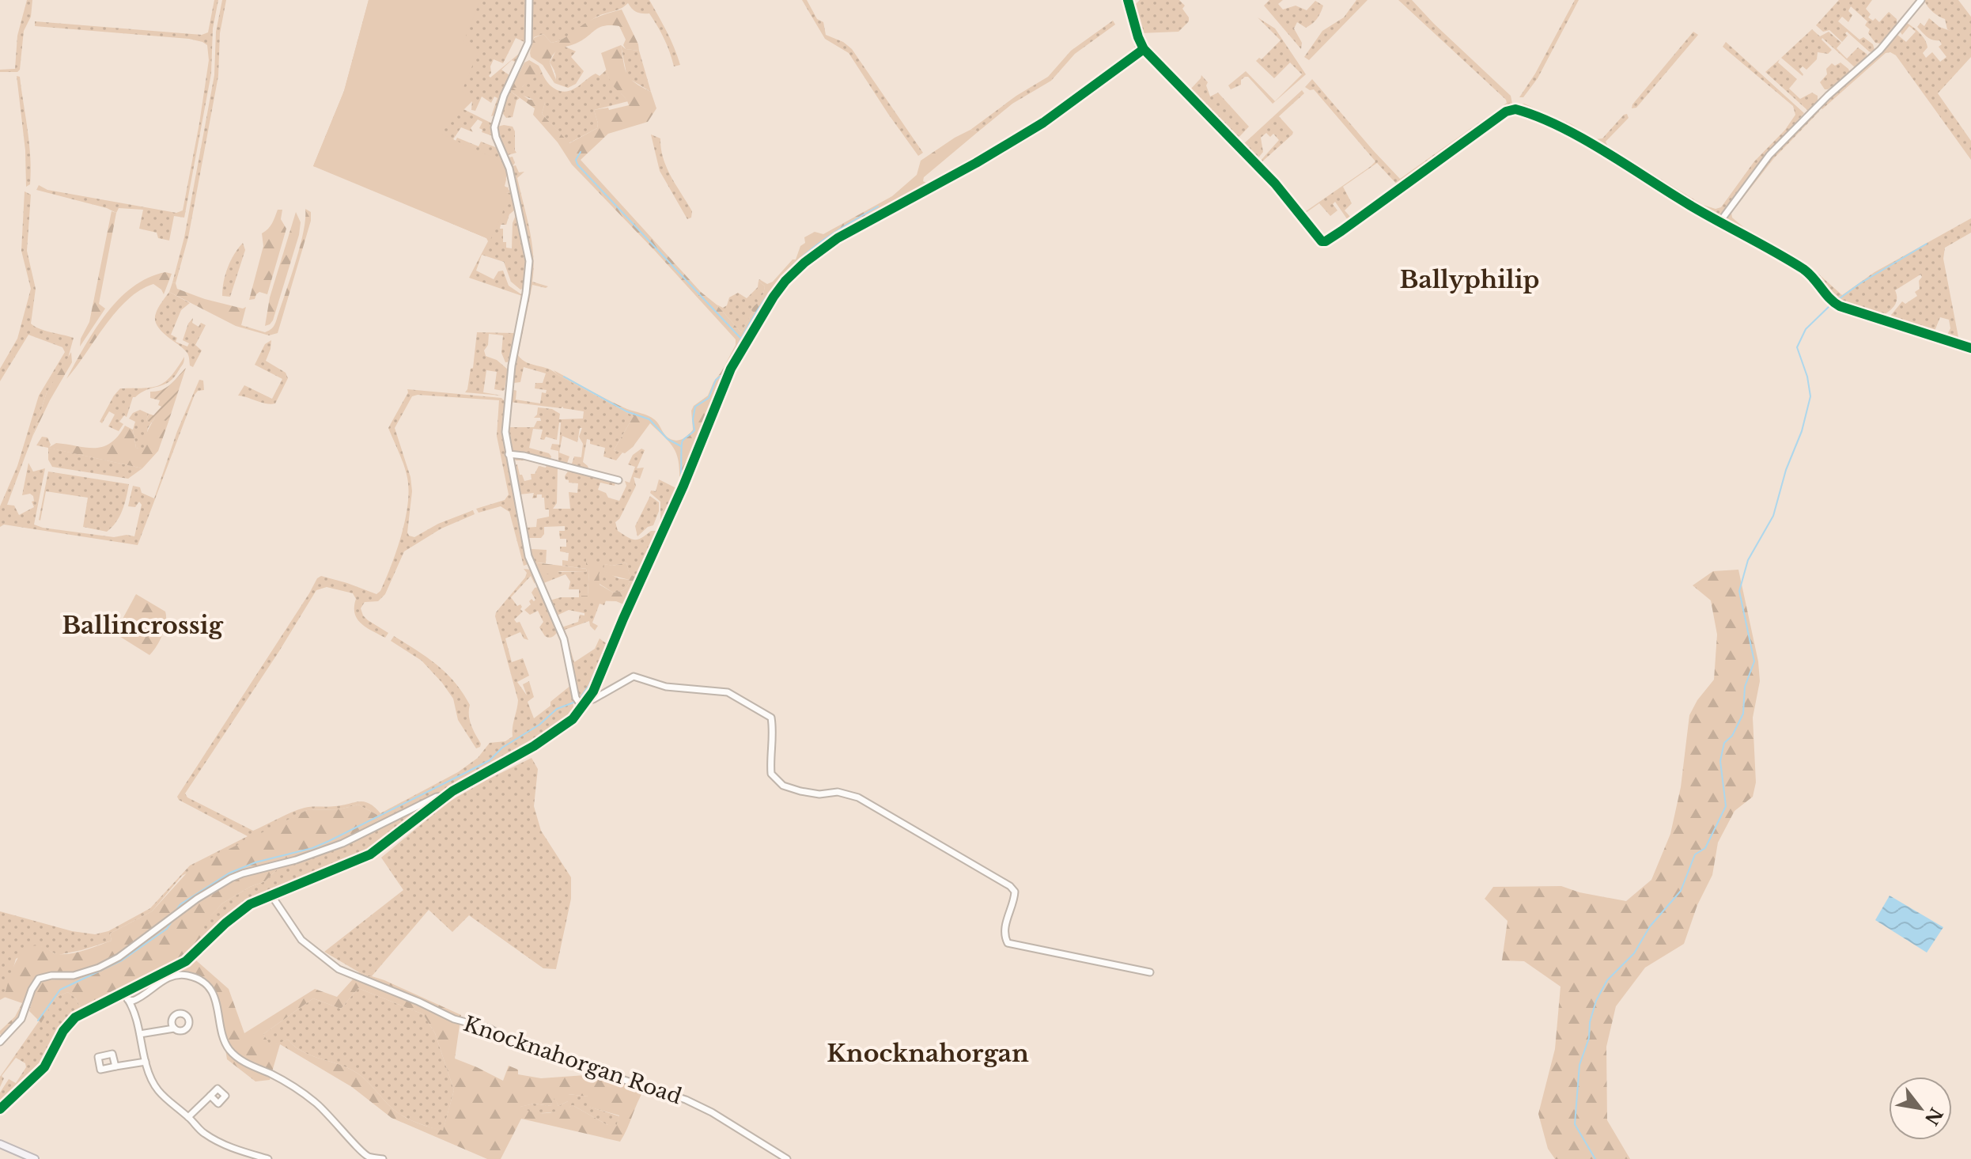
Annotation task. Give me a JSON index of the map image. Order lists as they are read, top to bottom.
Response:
{
  "streets": {
    "street": ["Knocknahorgan Road"]
  },
  "districts": ["Ballyphilip", "Ballincrossig", "Knocknahorgan"],
  "north": "bottom right"
}
